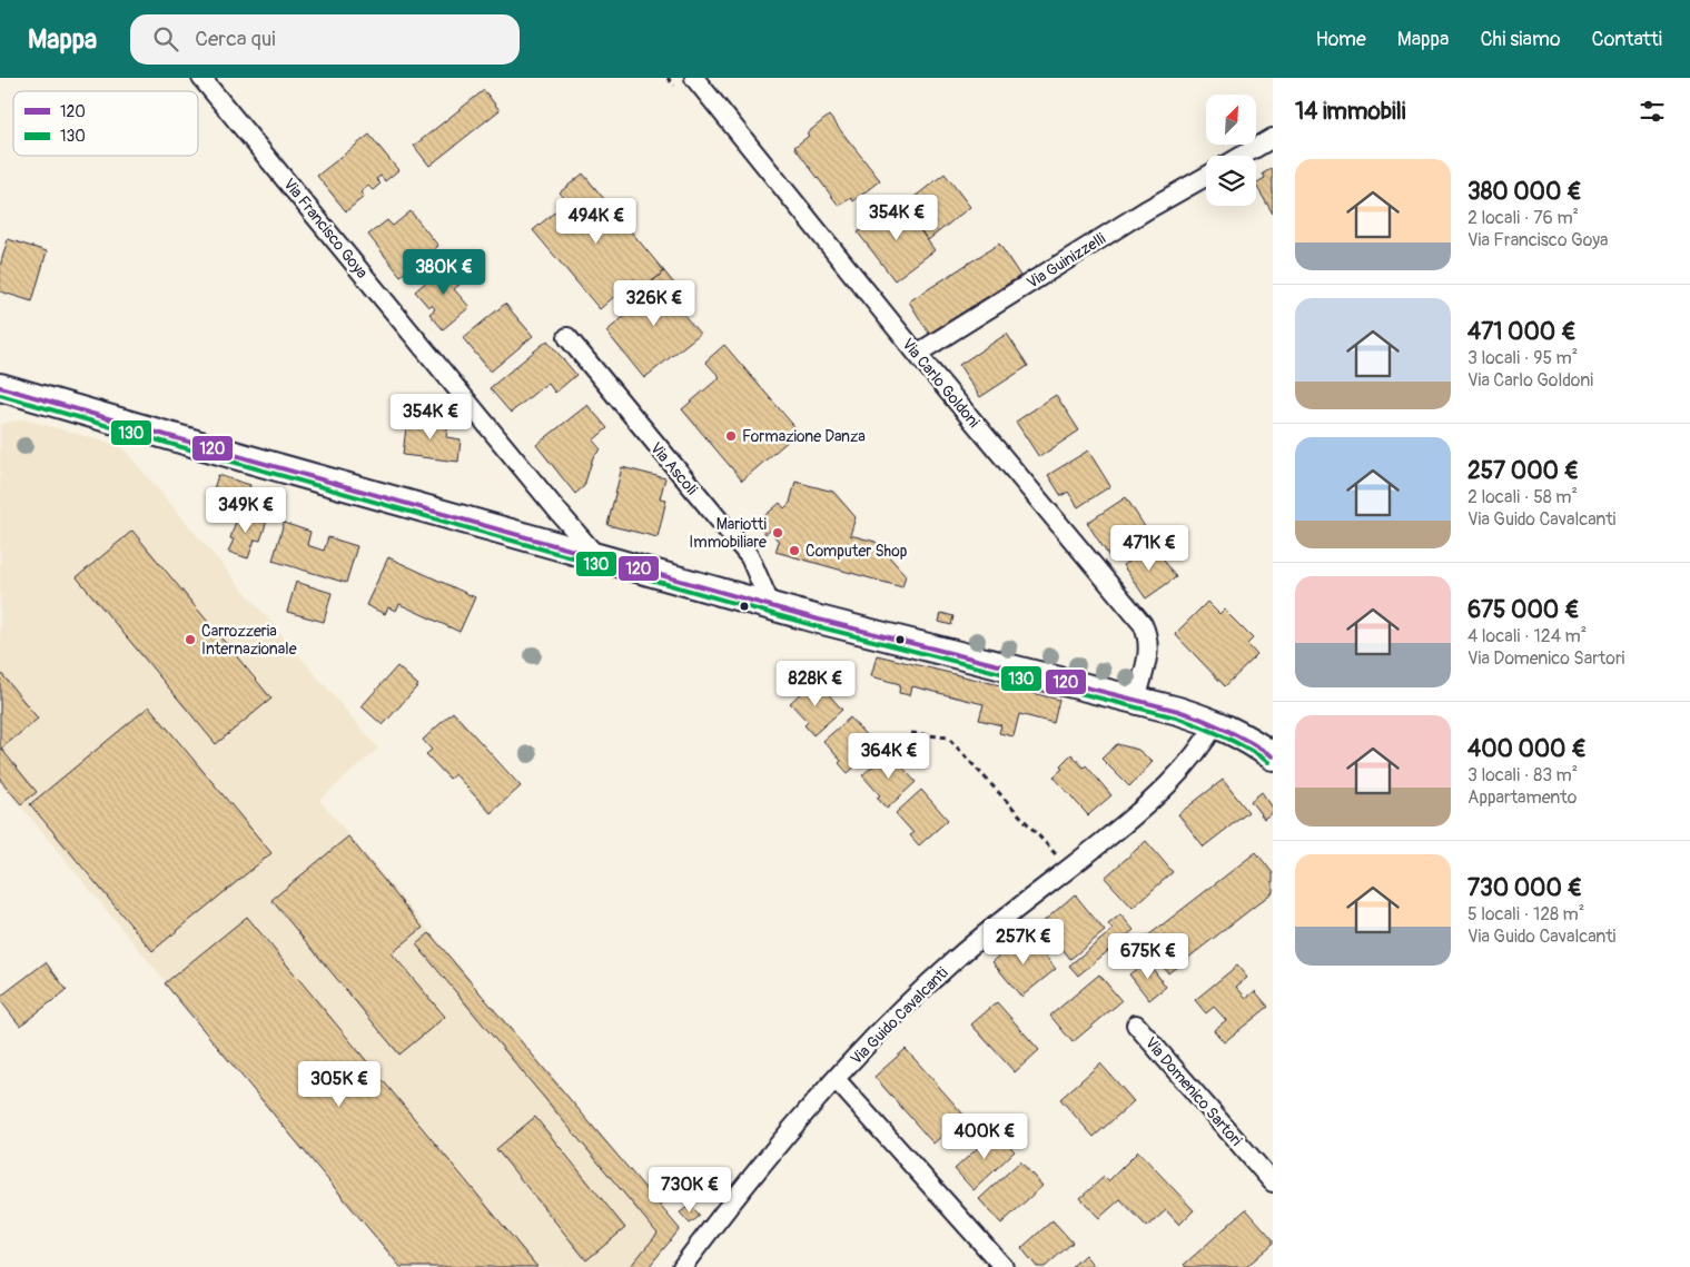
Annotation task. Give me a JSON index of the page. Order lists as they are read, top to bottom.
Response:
{
  "streets": {
    "street": [
      "Via Francisco Goya",
      "Via Guinizzelli",
      "Via Carlo Goldoni",
      "Via Ascoli",
      "Via Guido Cavalcanti",
      "Via Domenico Sartori"
    ]
  },
  "crossings": [
    ["Via Guinizzelli", "Via Carlo Goldoni"]
  ],
  "places": [
    "Formazione Danza",
    "Mariotti Immobiliare",
    "Computer Shop",
    "Carrozzeria Internazionale"
  ],
  "lines": ["transit line 120", "transit line 130"],
  "legend": ["120", "130"],
  "north": "top right",
  "page": {
    "header": "Mappa",
    "search": "Cerca qui",
    "nav": [
      "Home",
      "Mappa",
      "Chi siamo",
      "Contatti"
    ],
    "heading": "14 immobili",
    "list": [
      {
        "name": "380 000 €",
        "note": "2 locali · 76 m² · Via Francisco Goya"
      },
      {
        "name": "471 000 €",
        "note": "3 locali · 95 m² · Via Carlo Goldoni"
      },
      {
        "name": "257 000 €",
        "note": "2 locali · 58 m² · Via Guido Cavalcanti"
      },
      {
        "name": "675 000 €",
        "note": "4 locali · 124 m² · Via Domenico Sartori"
      },
      {
        "name": "400 000 €",
        "note": "3 locali · 83 m² · Appartamento"
      },
      {
        "name": "730 000 €",
        "note": "5 locali · 128 m² · Via Guido Cavalcanti"
      }
    ],
    "price": [
      "354K €",
      "494K €",
      "380K €",
      "326K €",
      "354K €",
      "349K €",
      "471K €",
      "828K €",
      "364K €",
      "257K €",
      "675K €",
      "305K €",
      "400K €",
      "730K €"
    ]
  }
}
